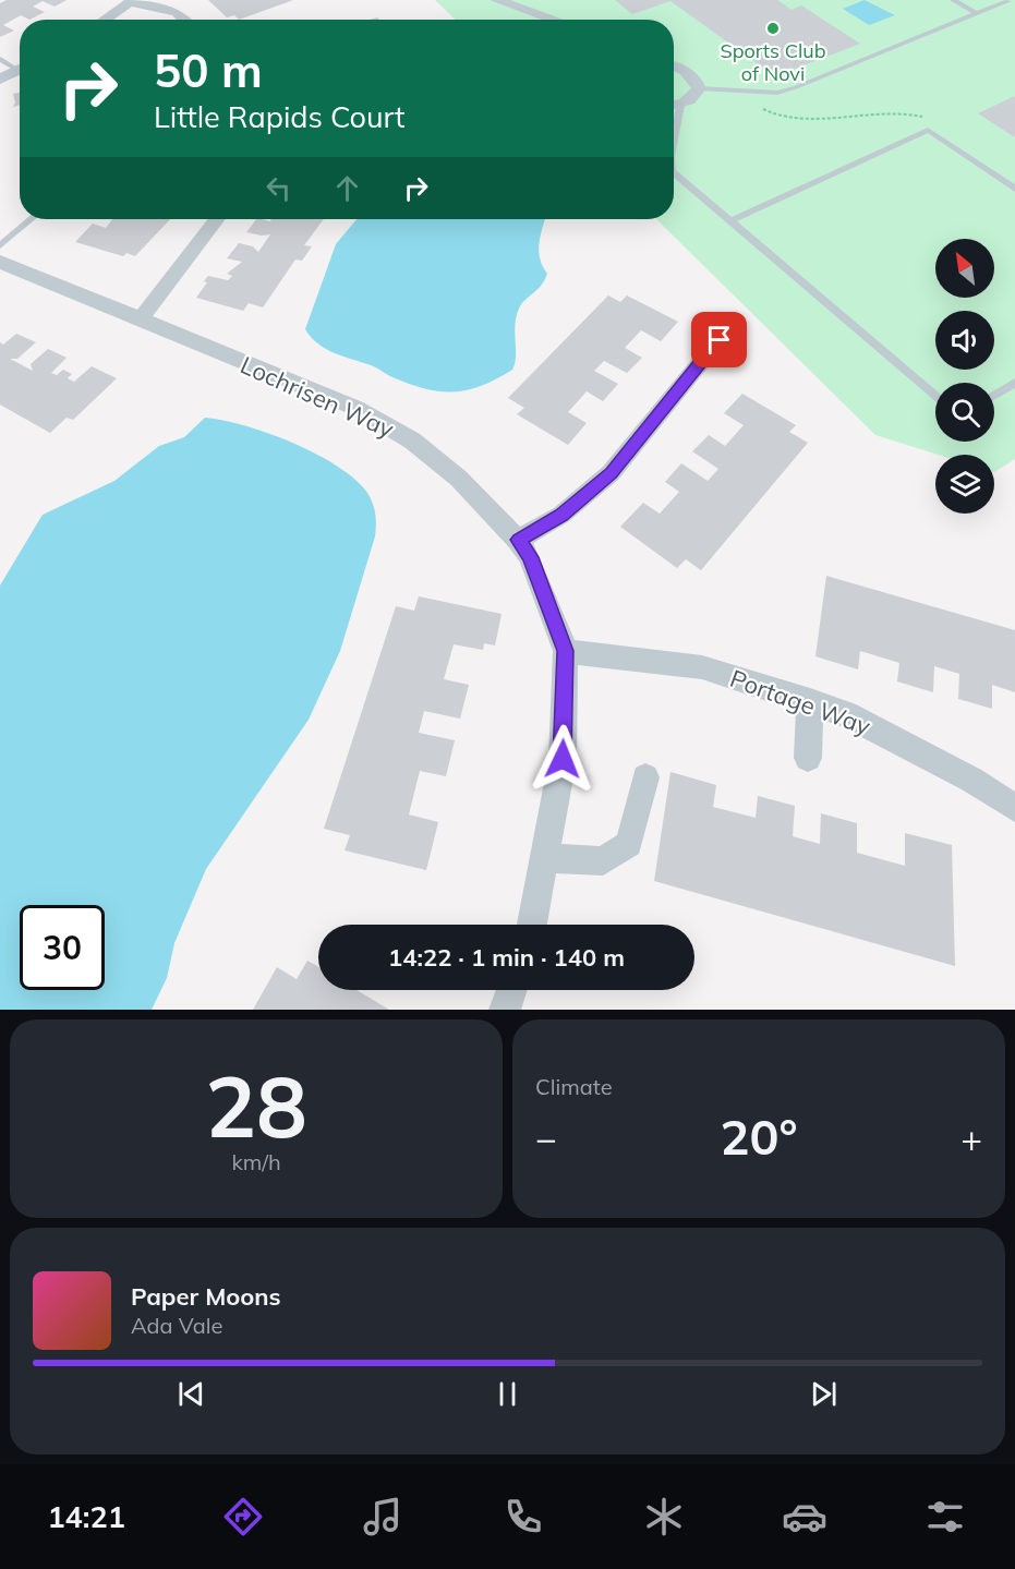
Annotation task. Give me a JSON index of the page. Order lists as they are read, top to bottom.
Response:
{
  "streets": {
    "street": ["Lochrisen Way", "Portage Way"]
  },
  "crossings": [
    ["Lochrisen Way", "Portage Way"]
  ],
  "places": ["Sports Club of Novi"],
  "north": "top left",
  "page": {
    "turn": ["50 m", "Little Rapids Court"],
    "limit": "30",
    "trip": "14:22 · 1 min · 140 m",
    "tile": [
      ["28", "km/h"],
      "Climate"
    ],
    "heat": ["−", "20°", "+"],
    "song": ["Paper Moons", "Ada Vale"],
    "tabs": "14:21"
  }
}
